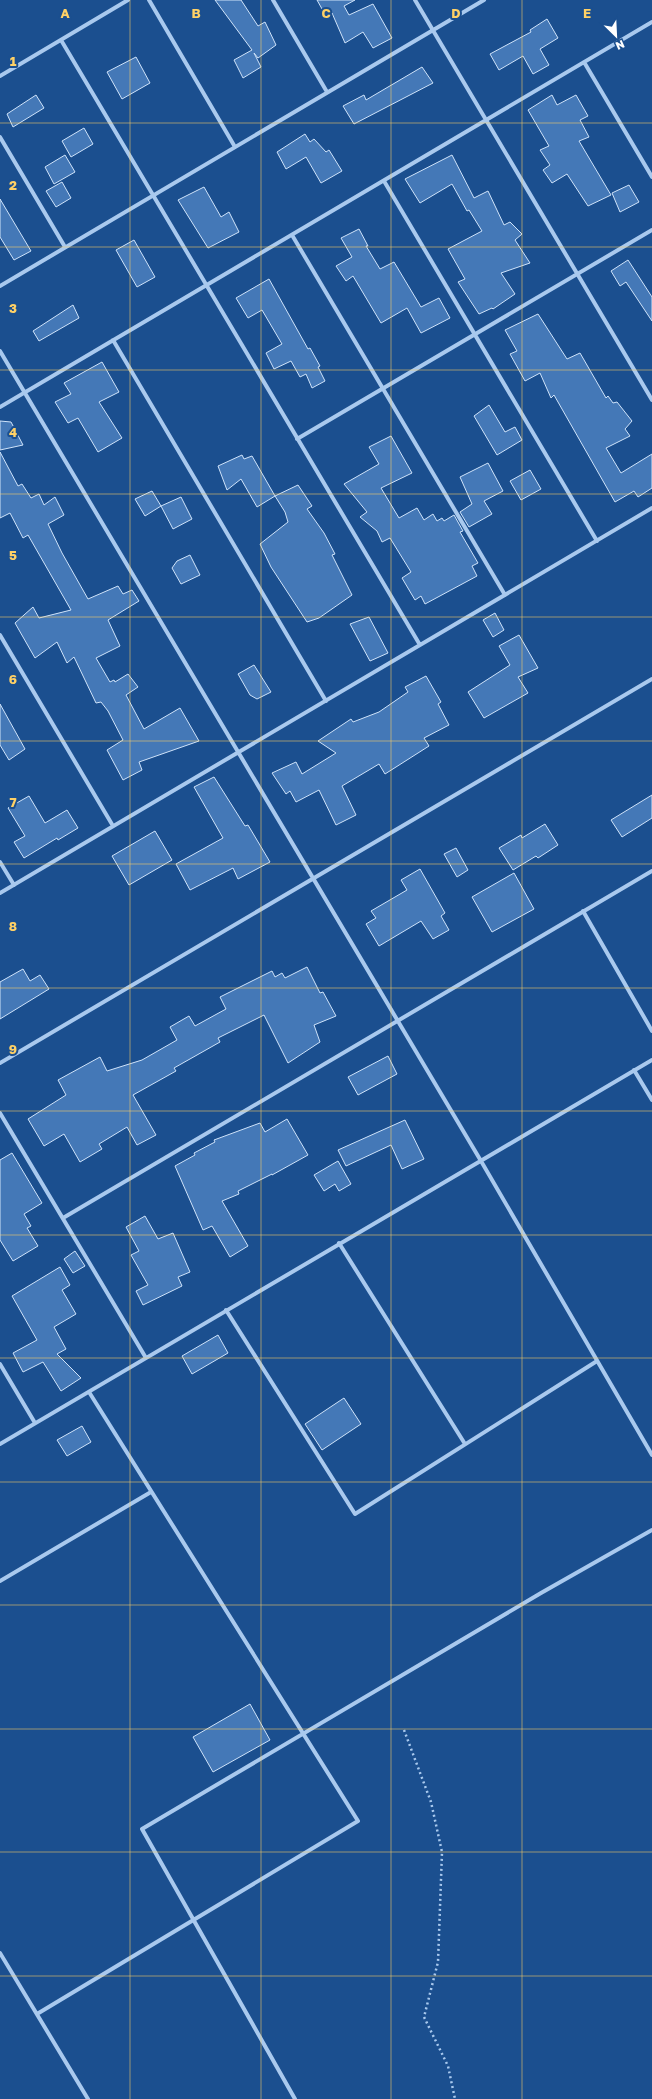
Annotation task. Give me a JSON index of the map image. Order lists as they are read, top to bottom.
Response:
{
  "north": "bottom right",
  "grid": {
    "columns": [
      "A",
      "B",
      "C",
      "D",
      "E"
    ],
    "rows": [
      "1",
      "2",
      "3",
      "4",
      "5",
      "6",
      "7",
      "8",
      "9"
    ]
  }
}
